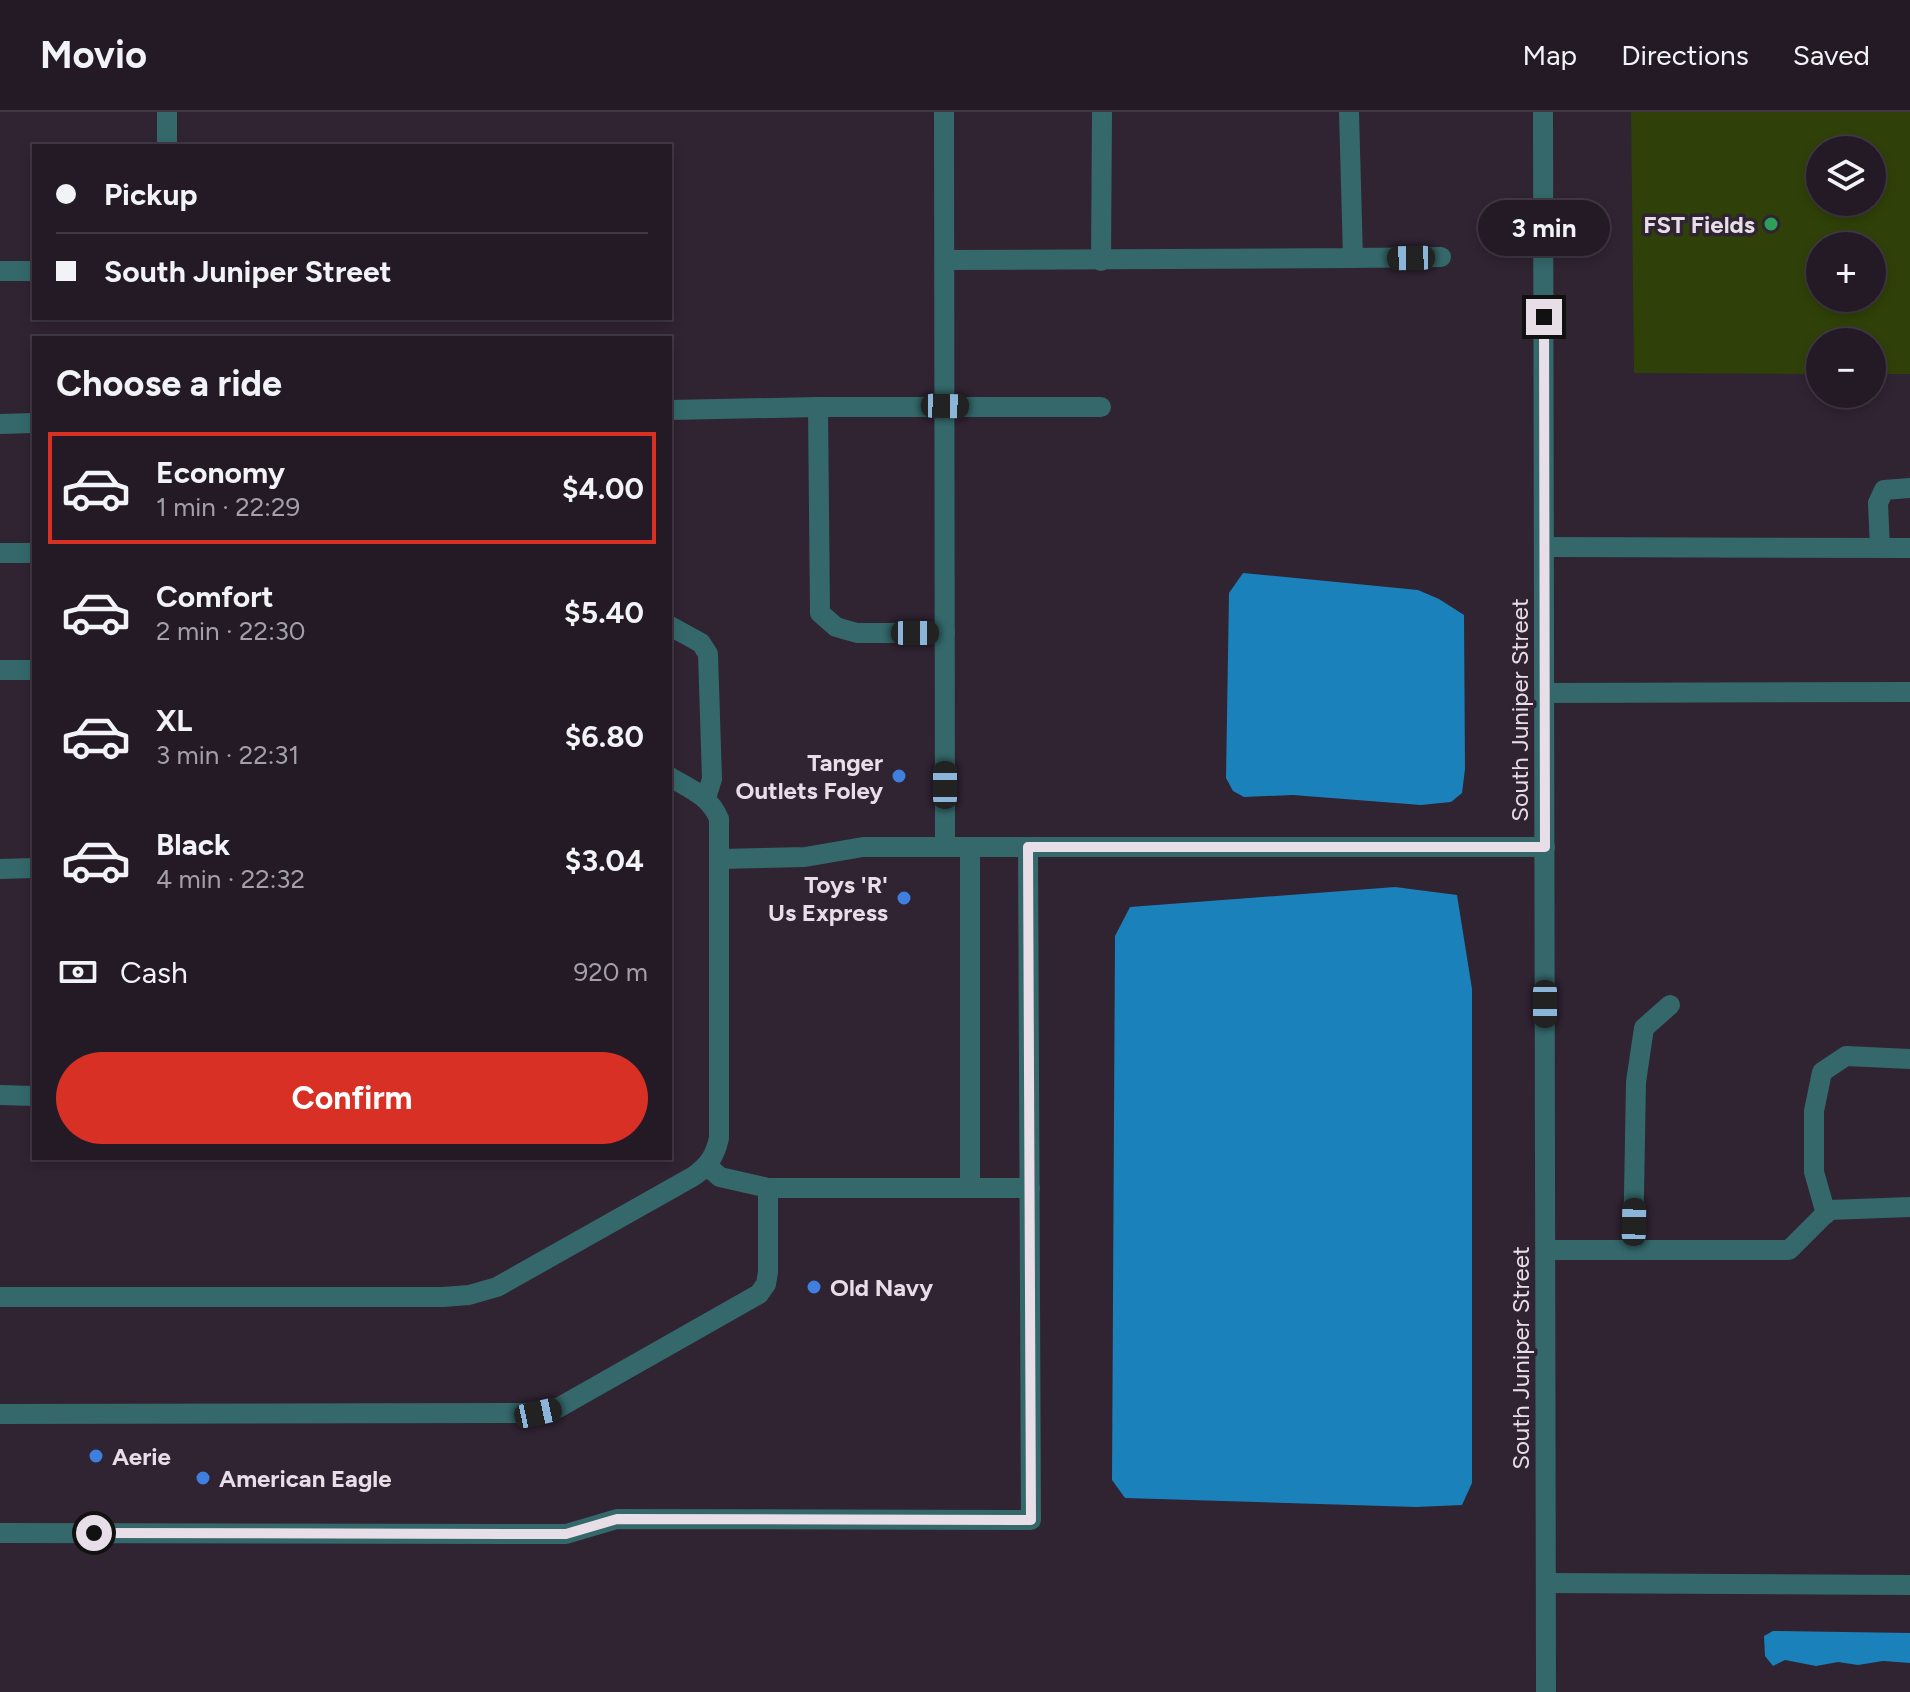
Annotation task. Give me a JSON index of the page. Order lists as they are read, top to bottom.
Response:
{
  "streets": {
    "street": ["South Juniper Street"]
  },
  "places": [
    "FST Fields",
    "Tanger Outlets Foley",
    "Toys 'R' Us Express",
    "Old Navy",
    "Aerie",
    "American Eagle"
  ],
  "page": {
    "header": "Movio",
    "nav": ["Map", "Directions", "Saved"],
    "map_buttons": ["+", "−"],
    "banner": ["Pickup", "South Juniper Street"],
    "bubble": "3 min",
    "heading": "Choose a ride",
    "list": [
      {
        "name": "Economy",
        "note": "1 min · 22:29",
        "value": "$4.00"
      },
      {
        "name": "Comfort",
        "note": "2 min · 22:30",
        "value": "$5.40"
      },
      {
        "name": "XL",
        "note": "3 min · 22:31",
        "value": "$6.80"
      },
      {
        "name": "Black",
        "note": "4 min · 22:32",
        "value": "$3.04"
      }
    ],
    "pay": ["Cash", "920 m"],
    "buttons": "Confirm"
  }
}
